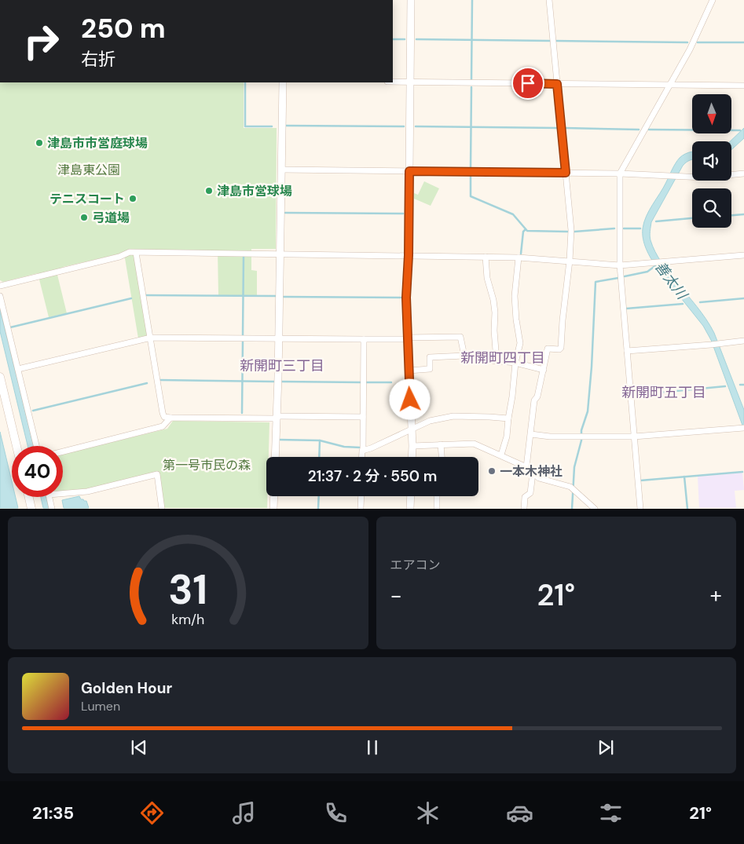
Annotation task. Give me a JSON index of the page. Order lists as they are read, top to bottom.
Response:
{
  "districts": ["新開町四丁目", "新開町三丁目", "新開町五丁目"],
  "water": ["善太川"],
  "parks": ["津島東公園", "第一号市民の森"],
  "places": [
    "津島市市営庭球場",
    "津島市営球場",
    "テニスコート",
    "弓道場",
    "一本木神社"
  ],
  "north": "bottom",
  "page": {
    "turn": ["250 m", "右折"],
    "limit": "40",
    "trip": "21:37 · 2 分 · 550 m",
    "tile": "エアコン",
    "heat": ["−", "21°", "+"],
    "song": ["Golden Hour", "Lumen"],
    "tabs": ["21:35", "21°"],
    "gauge": ["31", "km/h"]
  }
}
